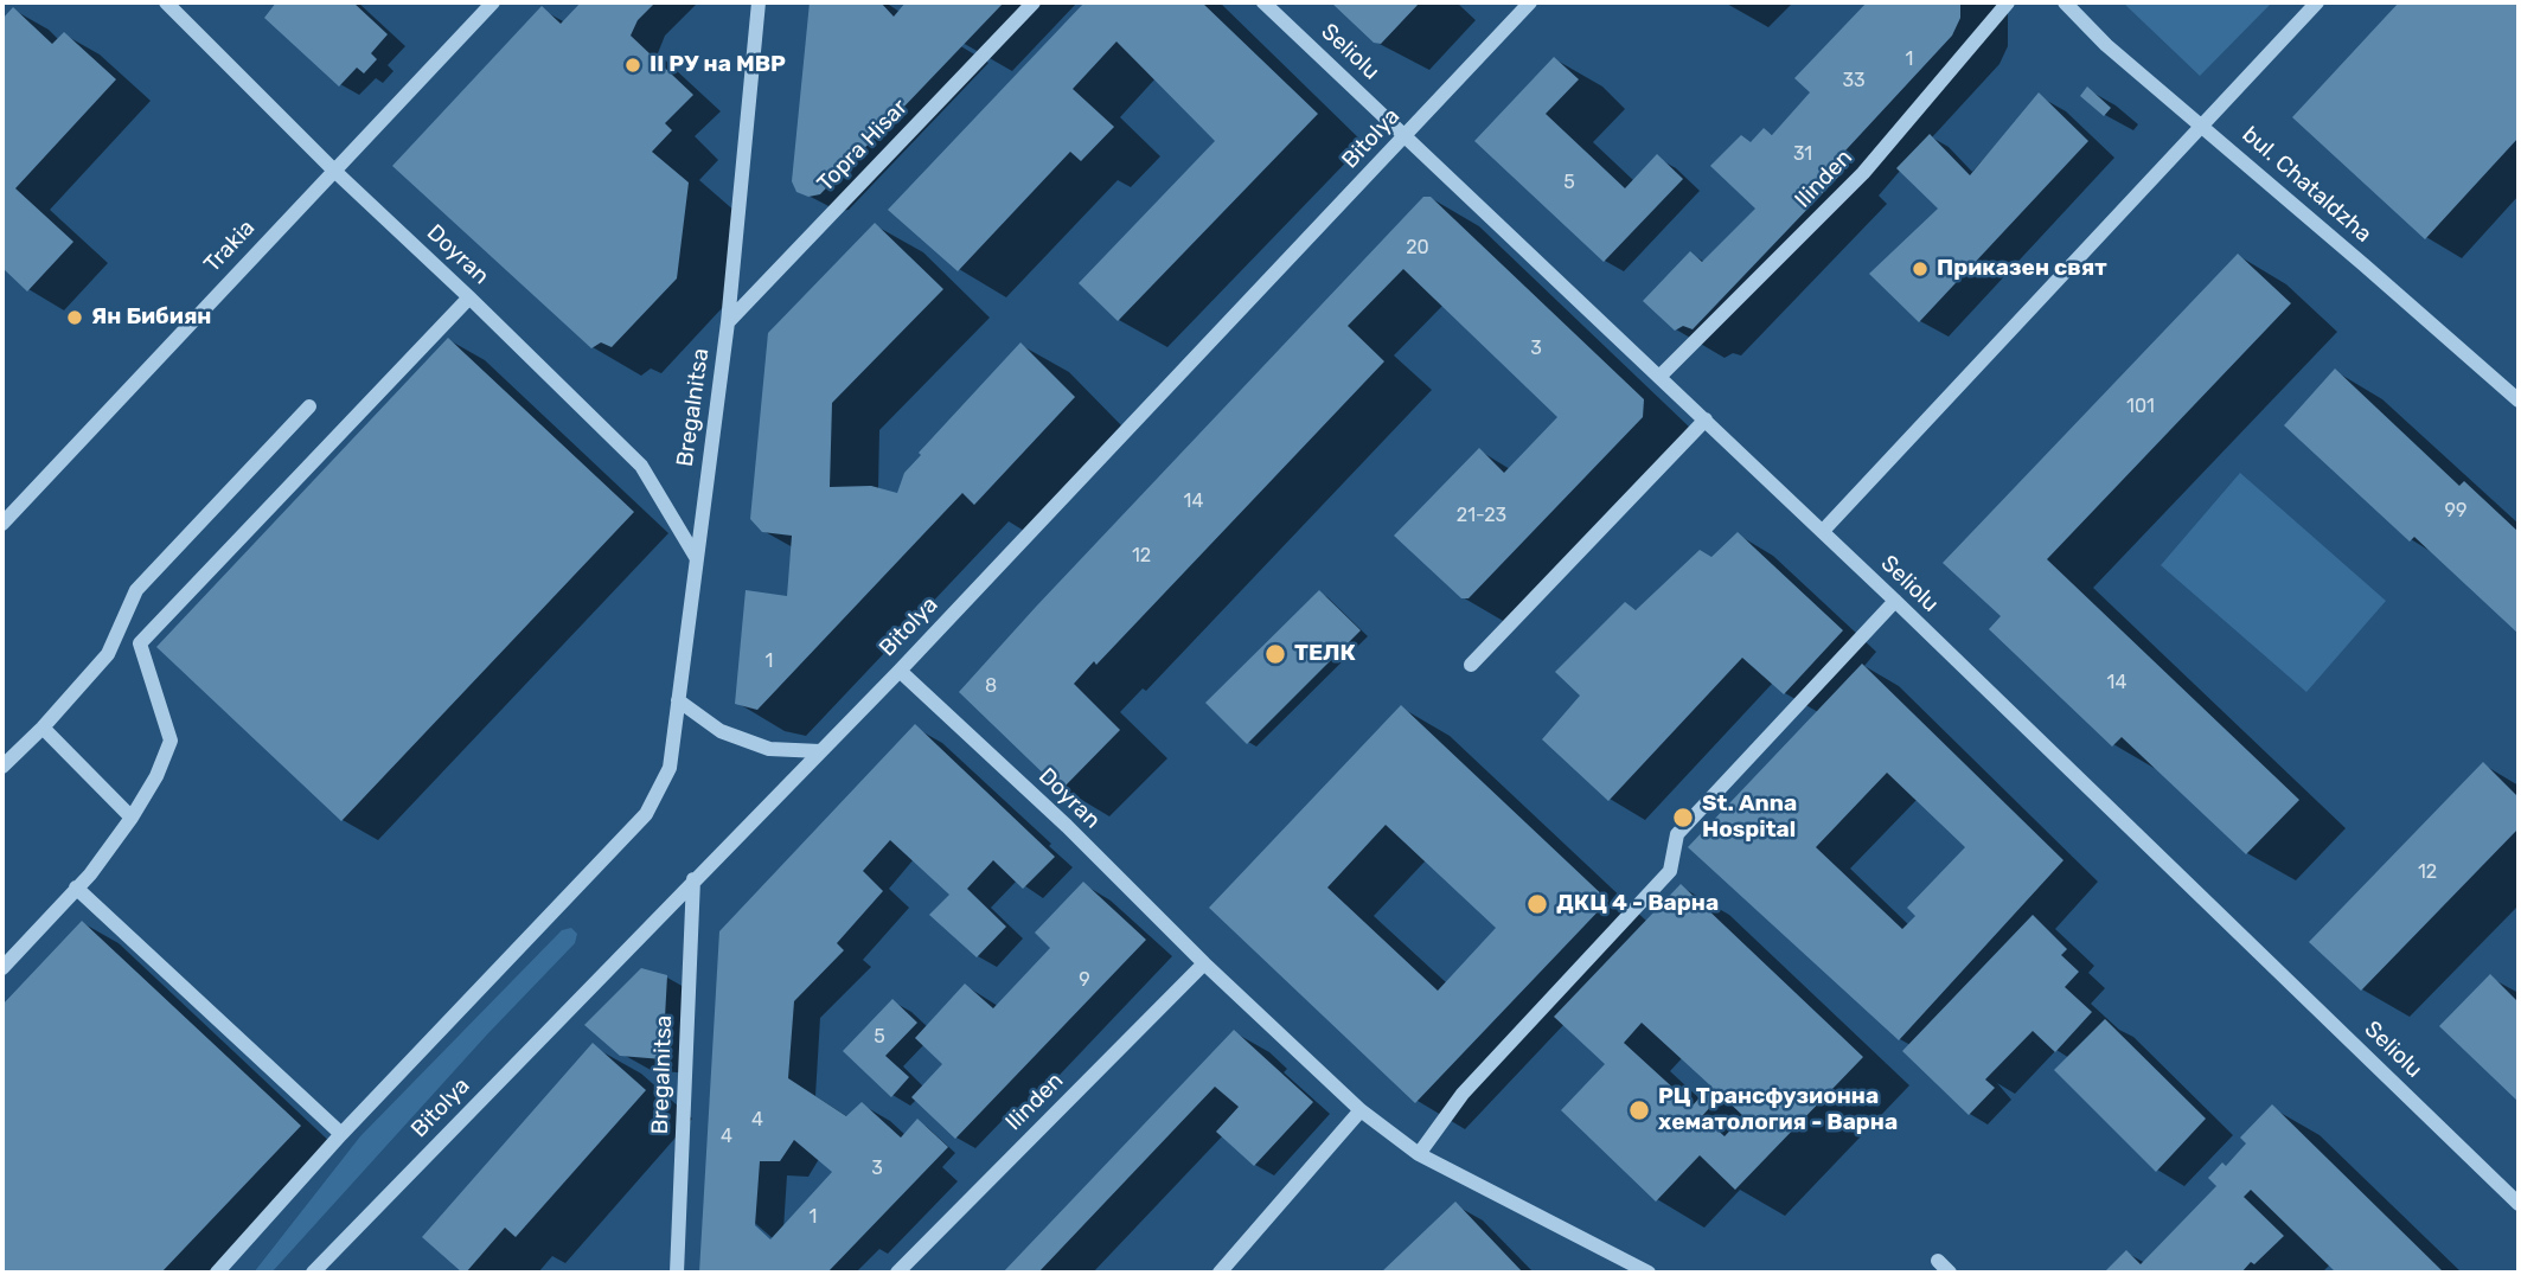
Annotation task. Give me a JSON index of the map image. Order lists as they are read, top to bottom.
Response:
{
  "streets": {
    "street": [
      "Seliolu",
      "Bitolya",
      "Topra Hisar",
      "Ilinden",
      "bul. Chataldzha",
      "Trakia",
      "Doyran",
      "Bregalnitsa"
    ]
  },
  "crossings": [
    ["Seliolu", "Bitolya"],
    ["Seliolu", "Ilinden"],
    ["Bitolya", "Doyran"],
    ["Bitolya", "Bregalnitsa"],
    ["Topra Hisar", "Bregalnitsa"],
    ["Ilinden", "Doyran"],
    ["Trakia", "Doyran"],
    ["Doyran", "Bregalnitsa"]
  ],
  "places": [
    "II РУ на МВР",
    "Приказен свят",
    "Ян Бибиян",
    "ТЕЛК",
    "St. Anna Hospital",
    "ДКЦ 4 - Варна",
    "РЦ Трансфузионна хематология - Варна"
  ],
  "house_numbers": [
    "1",
    "33",
    "31",
    "5",
    "20",
    "3",
    "101",
    "14",
    "99",
    "21-23",
    "12",
    "1",
    "14",
    "8",
    "12",
    "9",
    "5",
    "4",
    "4",
    "3",
    "1"
  ]
}
